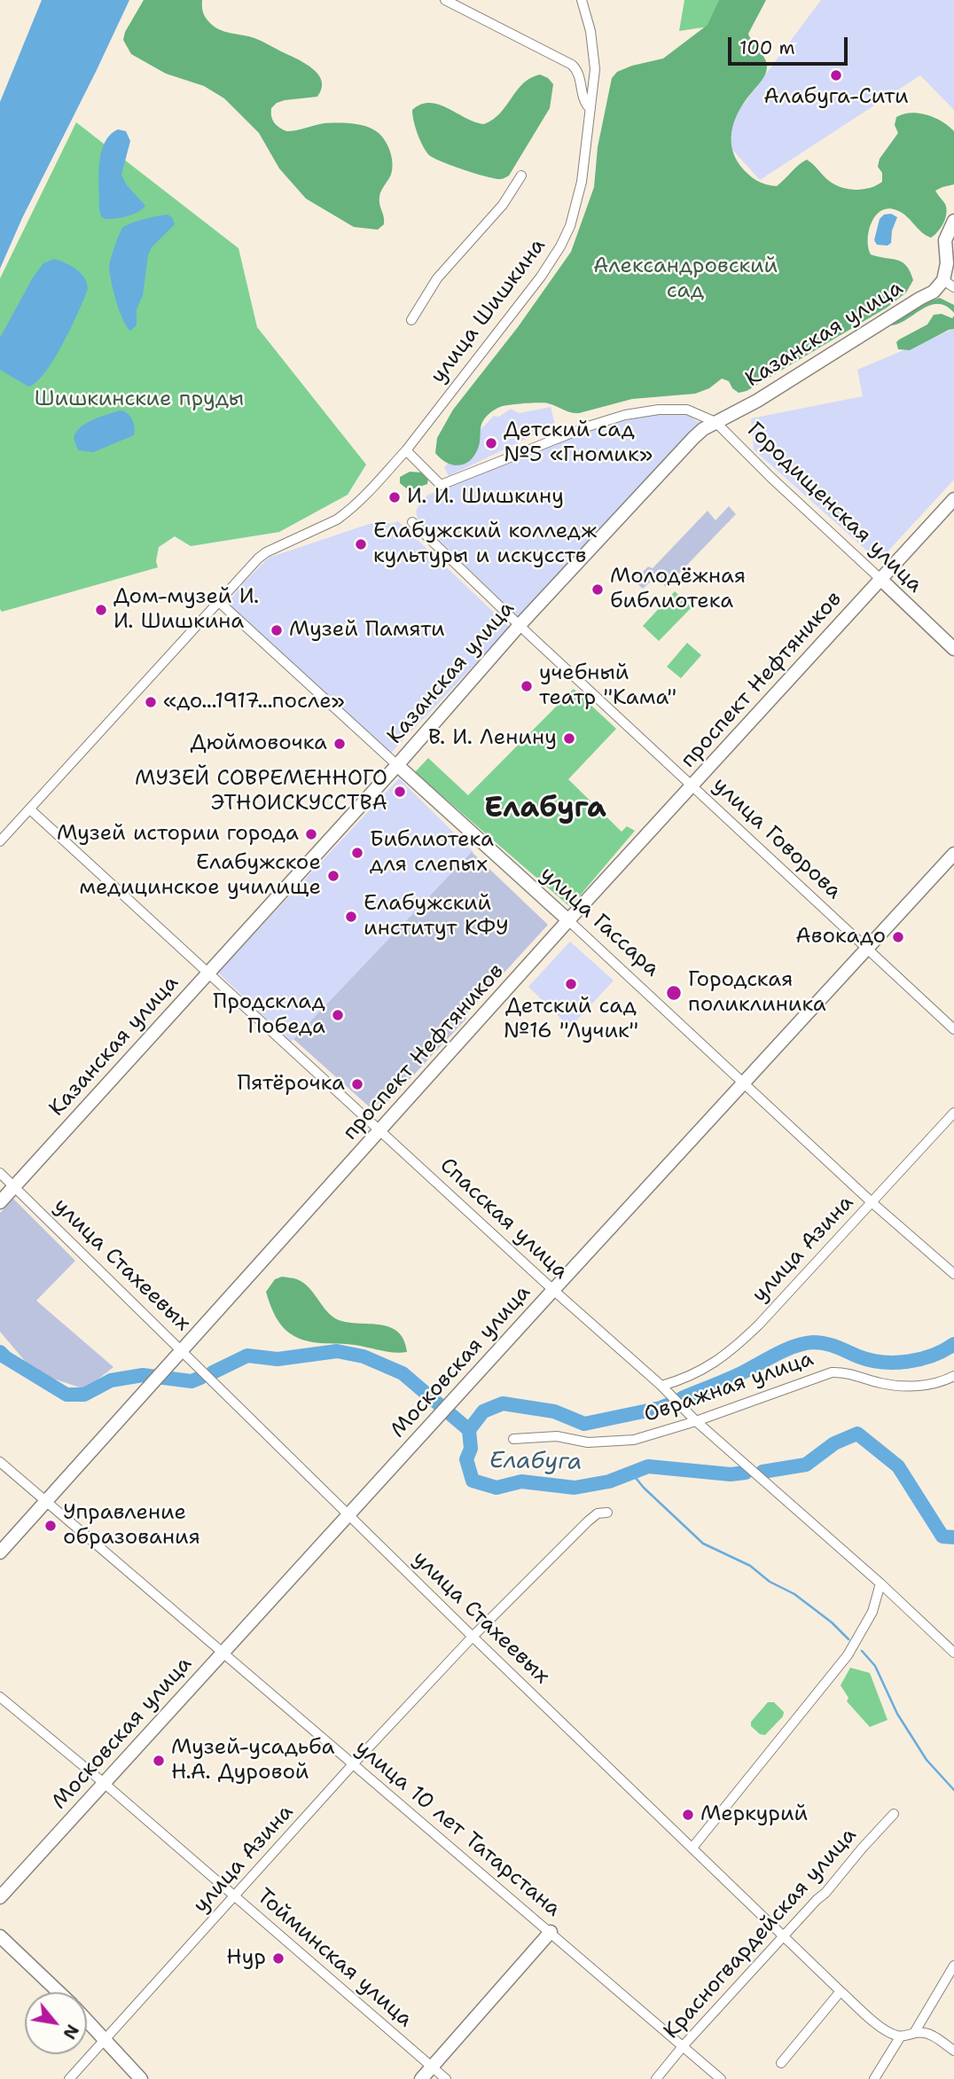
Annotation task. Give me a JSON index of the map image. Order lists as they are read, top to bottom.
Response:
{
  "streets": {
    "main road": [
      "Казанская улица",
      "Городищенская улица",
      "проспект Нефтяников",
      "улица Гассара",
      "Московская улица"
    ],
    "street": [
      "улица Шишкина",
      "улица Говорова",
      "Спасская улица",
      "улица Азина",
      "улица Стахеевых",
      "Овражная улица",
      "улица 10 лет Татарстана",
      "Красногвардейская улица",
      "Тойминская улица"
    ]
  },
  "crossings": [
    ["улица Шишкина", "улица Гассара"],
    ["улица Шишкина", "Спасская улица"],
    ["Казанская улица", "Городищенская улица"],
    ["Казанская улица", "улица Говорова"],
    ["Казанская улица", "улица Гассара"],
    ["Казанская улица", "Спасская улица"],
    ["Казанская улица", "улица Стахеевых"],
    ["Городищенская улица", "проспект Нефтяников"],
    ["проспект Нефтяников", "улица Говорова"],
    ["проспект Нефтяников", "улица Гассара"],
    ["проспект Нефтяников", "Спасская улица"],
    ["проспект Нефтяников", "улица Стахеевых"],
    ["проспект Нефтяников", "улица 10 лет Татарстана"],
    ["улица Говорова", "Московская улица"],
    ["улица Гассара", "улица Азина"],
    ["улица Гассара", "Московская улица"],
    ["Спасская улица", "улица Азина"],
    ["Спасская улица", "Московская улица"],
    ["Спасская улица", "Овражная улица"],
    ["улица Азина", "улица Стахеевых"],
    ["улица Азина", "улица 10 лет Татарстана"],
    ["улица Азина", "Тойминская улица"],
    ["улица Стахеевых", "Московская улица"],
    ["улица Стахеевых", "Красногвардейская улица"],
    ["Московская улица", "улица 10 лет Татарстана"],
    ["Московская улица", "Тойминская улица"],
    ["улица 10 лет Татарстана", "Красногвардейская улица"]
  ],
  "districts": ["Елабуга"],
  "water": ["Елабуга"],
  "parks": ["Александровский сад", "Шишкинские пруды"],
  "places": [
    "Алабуга-Сити",
    "Детский сад №5 «Гномик»",
    "И. И. Шишкину",
    "Елабужский колледж культуры и искусств",
    "Молодёжная библиотека",
    "Дом-музей И. И. Шишкина",
    "Музей Памяти",
    "учебный театр \"Кама\"",
    "«до...1917...после»",
    "В. И. Ленину",
    "Дюймовочка",
    "МУЗЕЙ СОВРЕМЕННОГО ЭТНОИСКУССТВА",
    "Музей истории города",
    "Библиотека для слепых",
    "Елабужское медицинское училище",
    "Елабужский институт КФУ",
    "Авокадо",
    "Детский сад №16 \"Лучик\"",
    "Городская поликлиника",
    "Продсклад Победа",
    "Пятёрочка",
    "Управление образования",
    "Музей-усадьба Н.А. Дуровой",
    "Меркурий",
    "Нур"
  ],
  "scale_bar": "100 m",
  "north": "bottom right"
}
